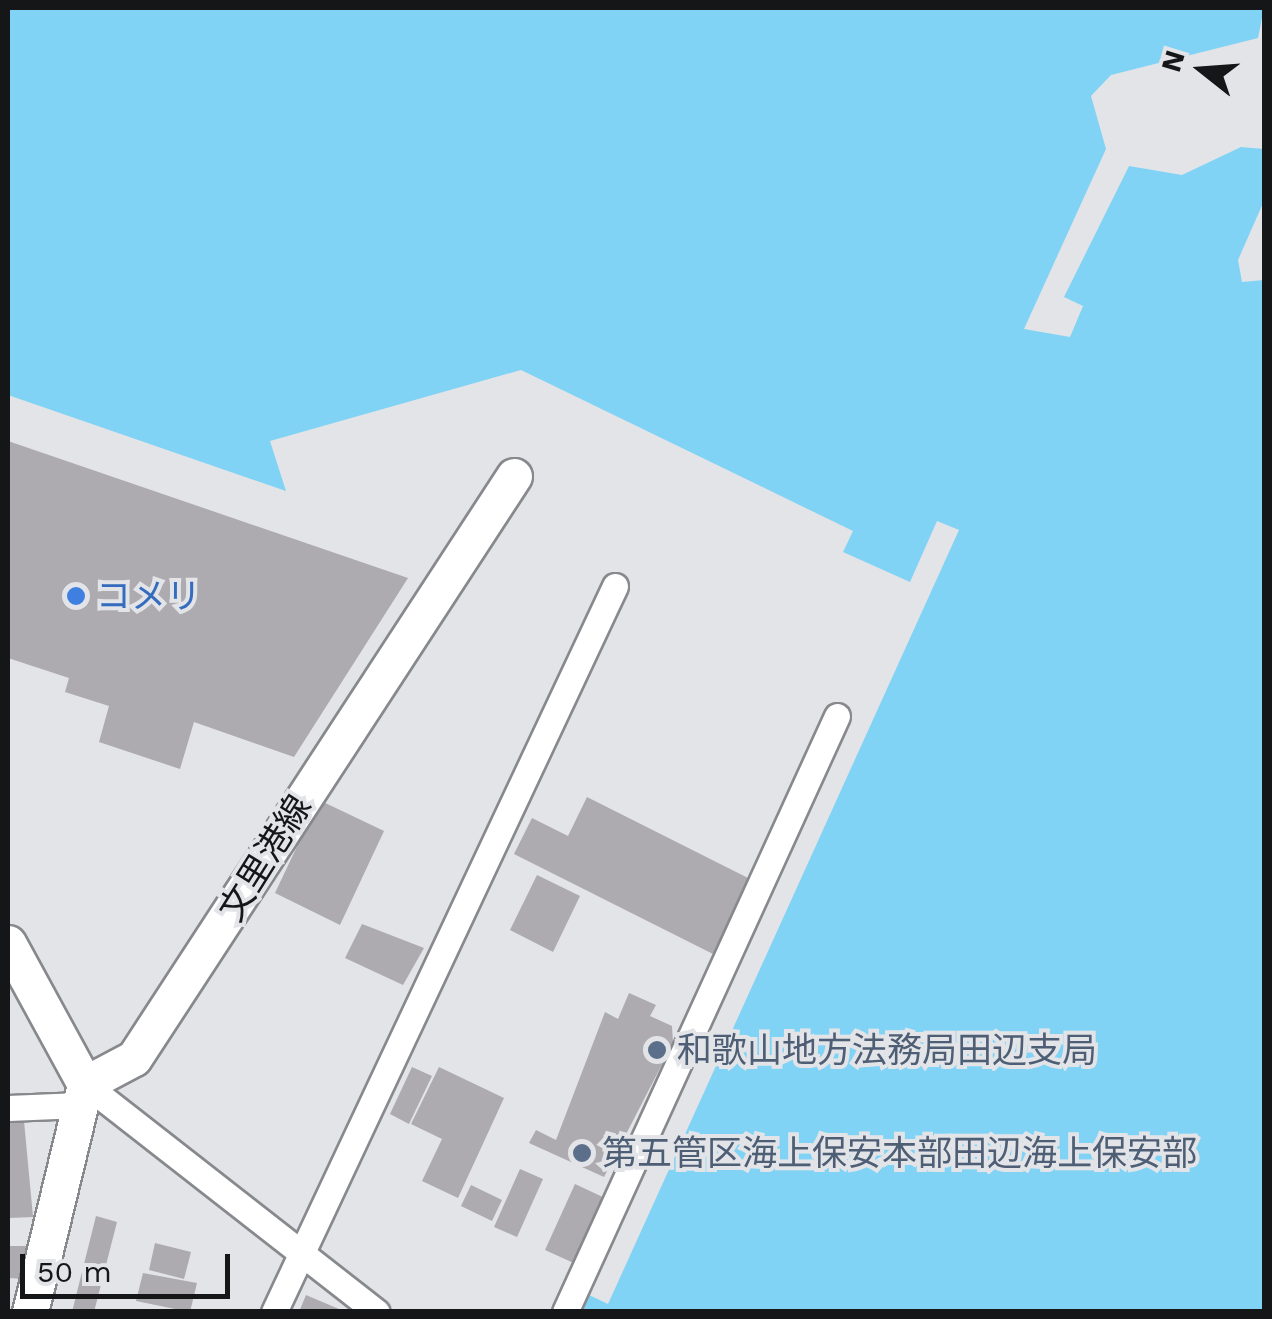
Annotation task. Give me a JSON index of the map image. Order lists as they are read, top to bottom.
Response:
{
  "streets": {
    "main road": ["文里港線"]
  },
  "places": ["コメリ", "和歌山地方法務局田辺支局", "第五管区海上保安本部田辺海上保安部"],
  "scale_bar": "50 m",
  "north": "left"
}
